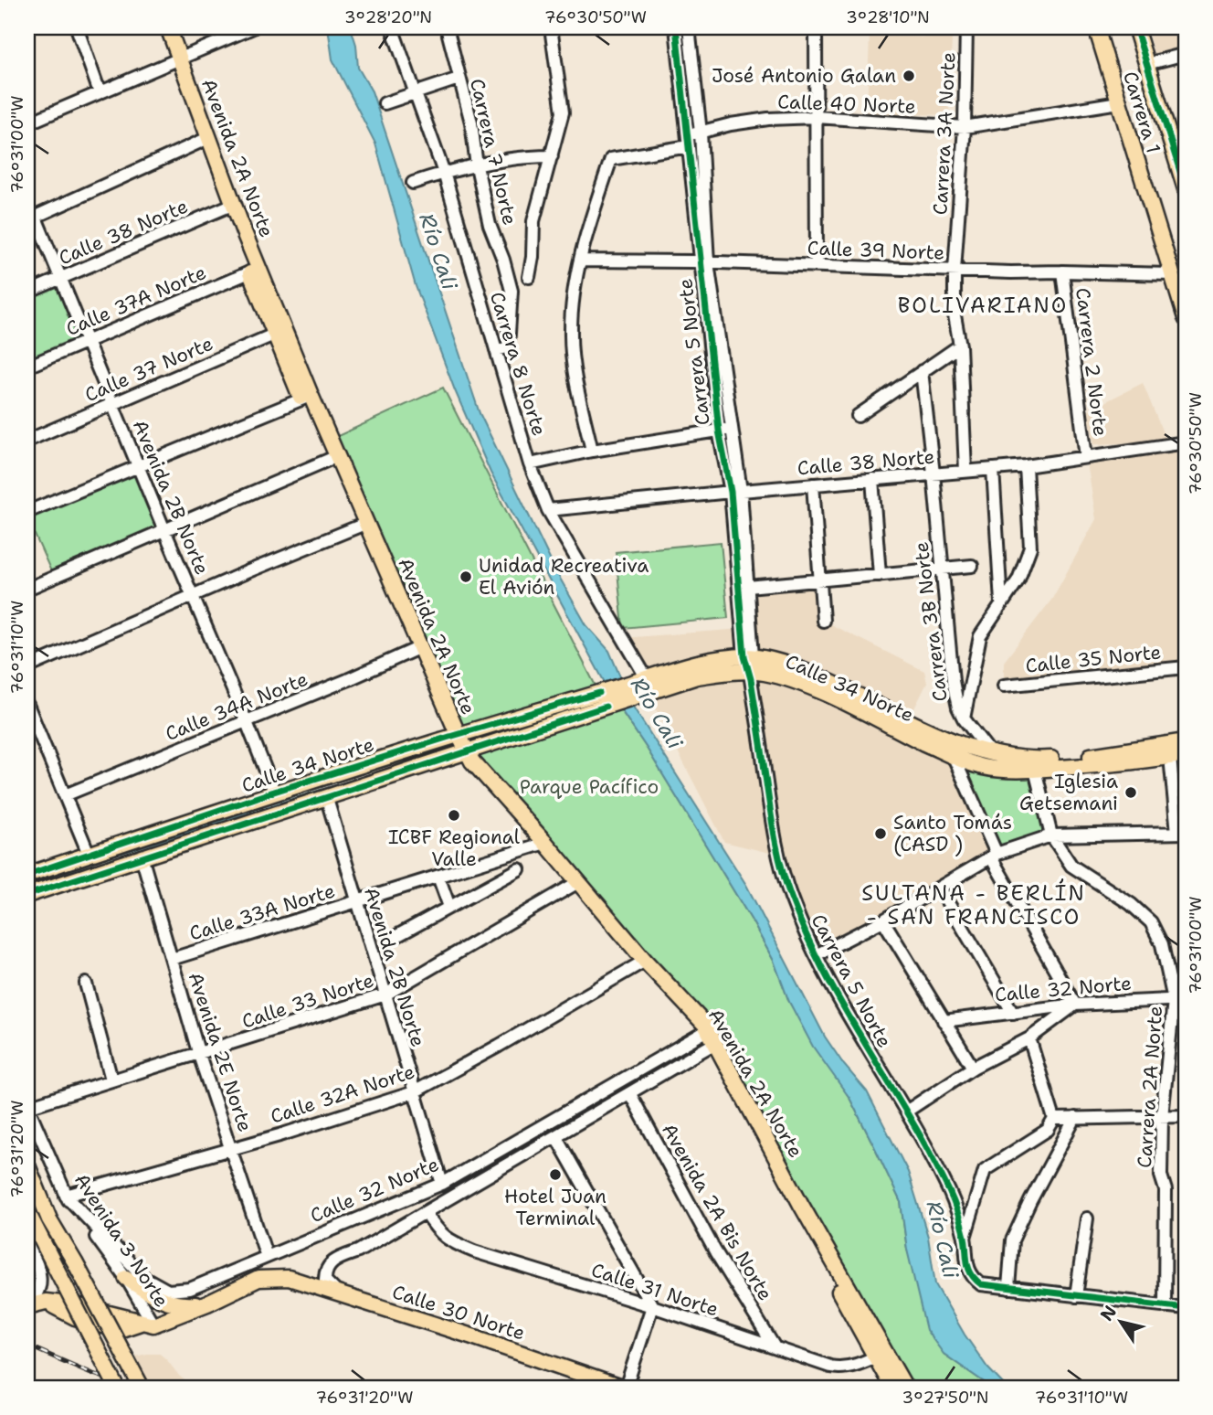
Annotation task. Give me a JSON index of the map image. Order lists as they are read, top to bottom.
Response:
{
  "streets": {
    "main road": [
      "Carrera 1",
      "Avenida 2A Norte",
      "Calle 34 Norte",
      "Calle 30 Norte"
    ],
    "street": [
      "Calle 40 Norte",
      "Carrera 3A Norte",
      "Carrera 7 Norte",
      "Calle 38 Norte",
      "Calle 39 Norte",
      "Calle 37A Norte",
      "Carrera 5 Norte",
      "Carrera 2 Norte",
      "Carrera 8 Norte",
      "Calle 37 Norte",
      "Avenida 2B Norte",
      "Carrera 3B Norte",
      "Calle 35 Norte",
      "Calle 34A Norte",
      "Calle 33A Norte",
      "Calle 32 Norte",
      "Calle 33 Norte",
      "Avenida 2E Norte",
      "Carrera 2A Norte",
      "Calle 32A Norte",
      "Avenida 2A Bis Norte",
      "Avenida 3 Norte",
      "Calle 31 Norte"
    ]
  },
  "crossings": [
    ["Calle 40 Norte", "Carrera 1"],
    ["Calle 40 Norte", "Carrera 3A Norte"],
    ["Calle 40 Norte", "Calle 39 Norte"],
    ["Calle 40 Norte", "Carrera 5 Norte"],
    ["Carrera 1", "Calle 39 Norte"],
    ["Carrera 3A Norte", "Calle 38 Norte"],
    ["Carrera 3A Norte", "Calle 39 Norte"],
    ["Carrera 7 Norte", "Carrera 8 Norte"],
    ["Avenida 2A Norte", "Calle 38 Norte"],
    ["Avenida 2A Norte", "Calle 37A Norte"],
    ["Avenida 2A Norte", "Calle 37 Norte"],
    ["Avenida 2A Norte", "Calle 34 Norte"],
    ["Avenida 2A Norte", "Calle 34A Norte"],
    ["Avenida 2A Norte", "Calle 33A Norte"],
    ["Avenida 2A Norte", "Calle 32 Norte"],
    ["Avenida 2A Norte", "Calle 33 Norte"],
    ["Avenida 2A Norte", "Calle 32A Norte"],
    ["Avenida 2A Norte", "Calle 31 Norte"],
    ["Calle 38 Norte", "Carrera 5 Norte"],
    ["Calle 38 Norte", "Carrera 2 Norte"],
    ["Calle 38 Norte", "Carrera 8 Norte"],
    ["Calle 38 Norte", "Avenida 2B Norte"],
    ["Calle 38 Norte", "Carrera 3B Norte"],
    ["Calle 39 Norte", "Carrera 5 Norte"],
    ["Calle 39 Norte", "Carrera 2 Norte"],
    ["Calle 37A Norte", "Avenida 2B Norte"],
    ["Carrera 5 Norte", "Calle 34 Norte"],
    ["Carrera 8 Norte", "Calle 34 Norte"],
    ["Calle 37 Norte", "Avenida 2B Norte"],
    ["Avenida 2B Norte", "Calle 34 Norte"],
    ["Avenida 2B Norte", "Calle 34A Norte"],
    ["Avenida 2B Norte", "Calle 33A Norte"],
    ["Avenida 2B Norte", "Calle 32 Norte"],
    ["Avenida 2B Norte", "Calle 33 Norte"],
    ["Avenida 2B Norte", "Calle 32A Norte"],
    ["Carrera 3B Norte", "Calle 34 Norte"],
    ["Calle 34 Norte", "Avenida 2E Norte"],
    ["Calle 34 Norte", "Carrera 2A Norte"],
    ["Calle 33A Norte", "Avenida 2E Norte"],
    ["Calle 32 Norte", "Avenida 2E Norte"],
    ["Calle 32 Norte", "Carrera 2A Norte"],
    ["Calle 32 Norte", "Calle 32A Norte"],
    ["Calle 32 Norte", "Avenida 2A Bis Norte"],
    ["Calle 32 Norte", "Avenida 3 Norte"],
    ["Calle 32 Norte", "Calle 31 Norte"],
    ["Calle 32 Norte", "Calle 30 Norte"],
    ["Calle 33 Norte", "Avenida 2E Norte"],
    ["Calle 33 Norte", "Avenida 3 Norte"],
    ["Avenida 2E Norte", "Calle 32A Norte"],
    ["Calle 32A Norte", "Avenida 3 Norte"],
    ["Avenida 2A Bis Norte", "Calle 31 Norte"]
  ],
  "districts": ["BOLIVARIANO", "SULTANA - BERLÍN - SAN FRANCISCO"],
  "water": ["Río Cali"],
  "parks": ["Parque Pacífico"],
  "places": [
    "José Antonio Galan",
    "Unidad Recreativa El Avión",
    "Iglesia Getsemani",
    "ICBF Regional Valle",
    "Santo Tomás (CASD )",
    "Hotel Juan Terminal"
  ],
  "north": "top left",
  "coordinates": [
    "3°28'20\"N",
    "76°30'50\"W",
    "3°28'10\"N",
    "76°31'00\"W",
    "76°31'10\"W",
    "76°31'20\"W",
    "3°27'50\"N"
  ]
}
